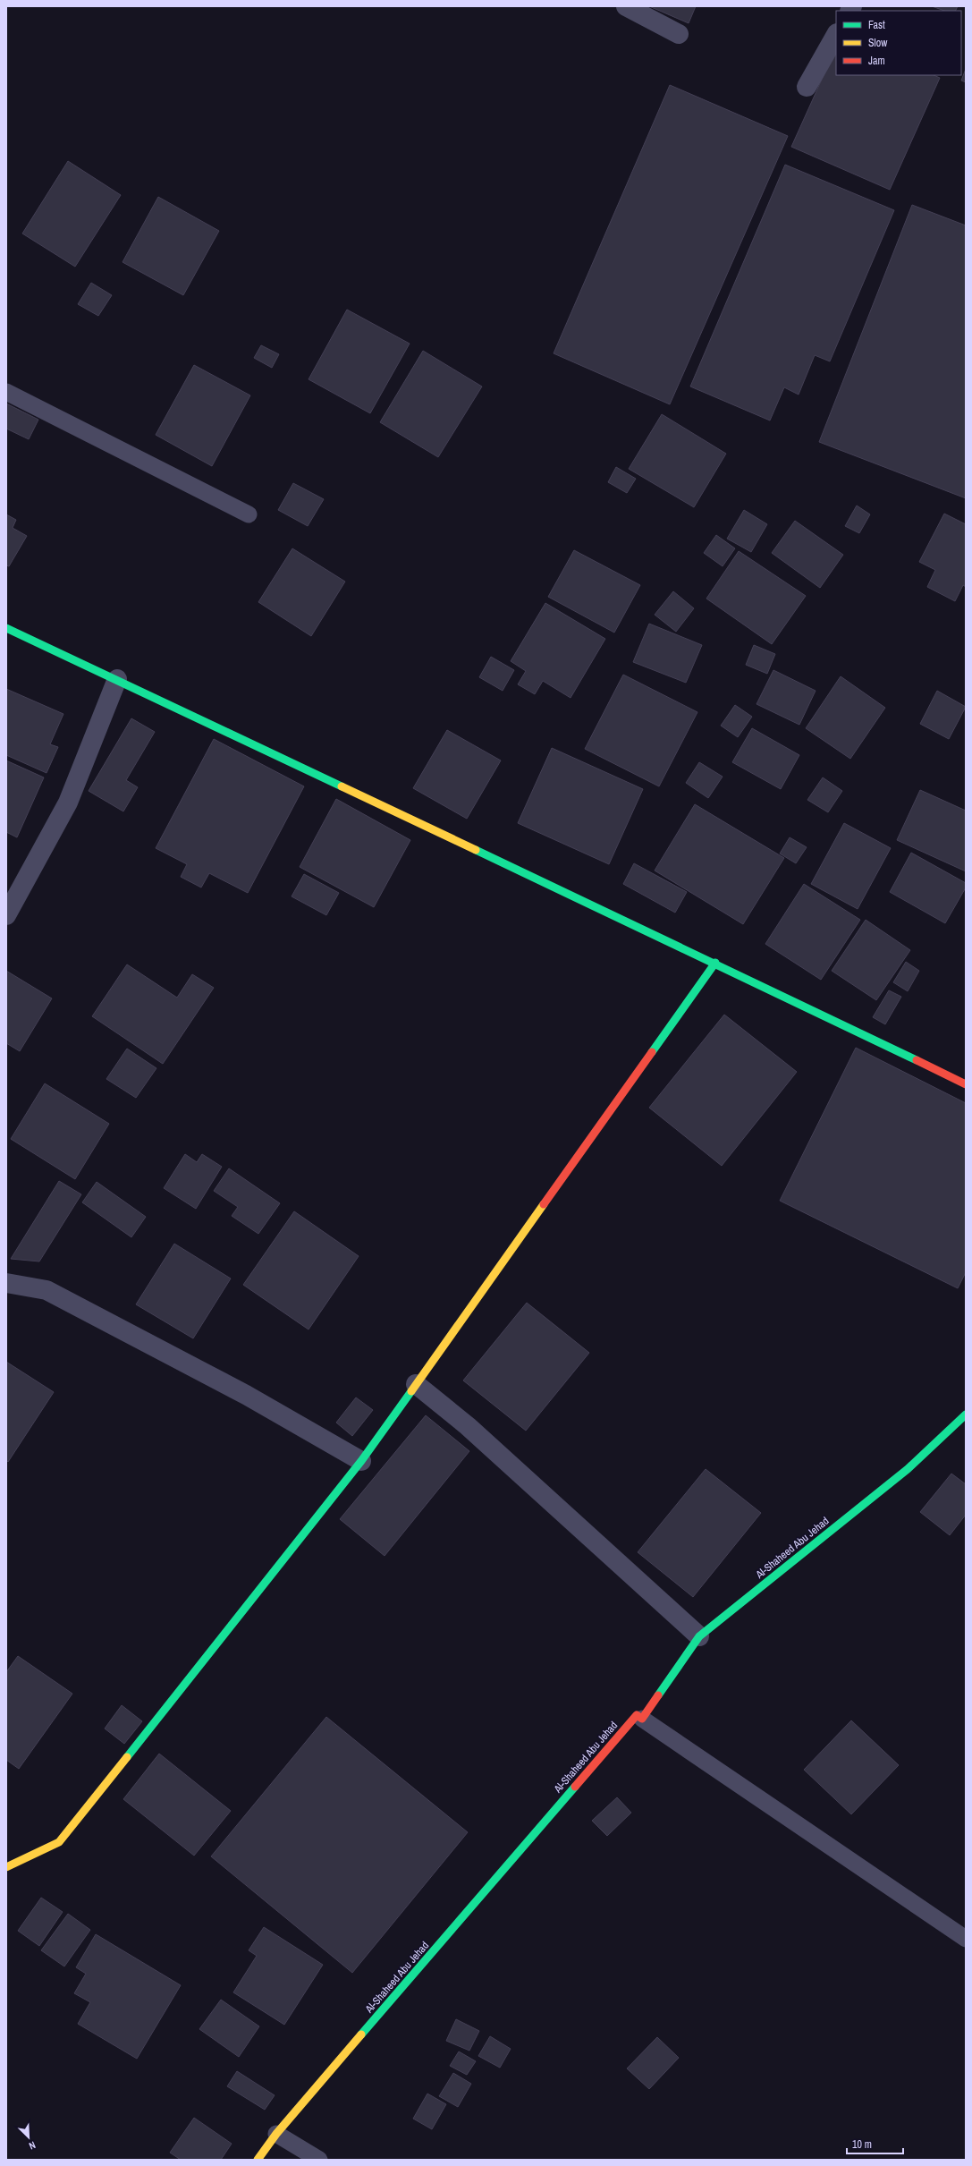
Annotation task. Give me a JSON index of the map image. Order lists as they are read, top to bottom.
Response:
{
  "streets": {
    "street": ["Al-Shaheed Abu Jehad"]
  },
  "legend": ["Fast", "Slow", "Jam"],
  "scale_bar": "10 m",
  "north": "bottom right"
}
